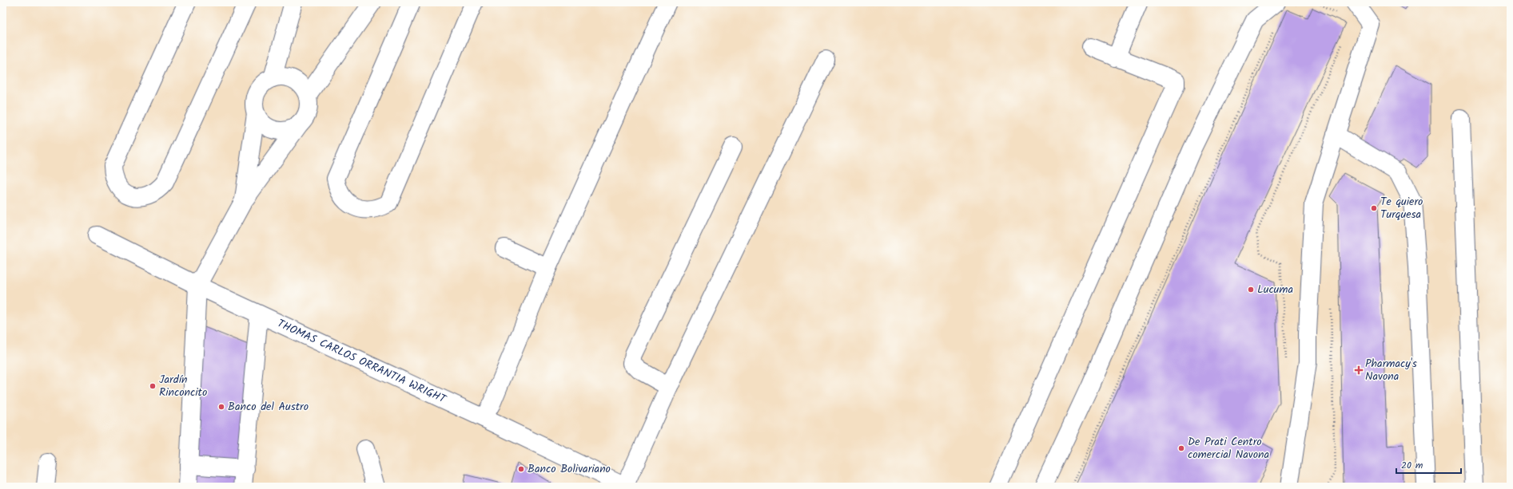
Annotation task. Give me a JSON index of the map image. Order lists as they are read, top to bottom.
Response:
{
  "streets": {
    "street": ["THOMAS CARLOS ORRANTIA WRIGHT"]
  },
  "places": {
    "other": [
      "Te quiero Turquesa",
      "Lucuma",
      "Jardín Rinconcito",
      "Banco del Austro",
      "De Prati Centro comercial Navona",
      "Banco Bolivariano"
    ],
    "health": ["Pharmacy's Navona"]
  },
  "scale_bar": "20 m"
}
